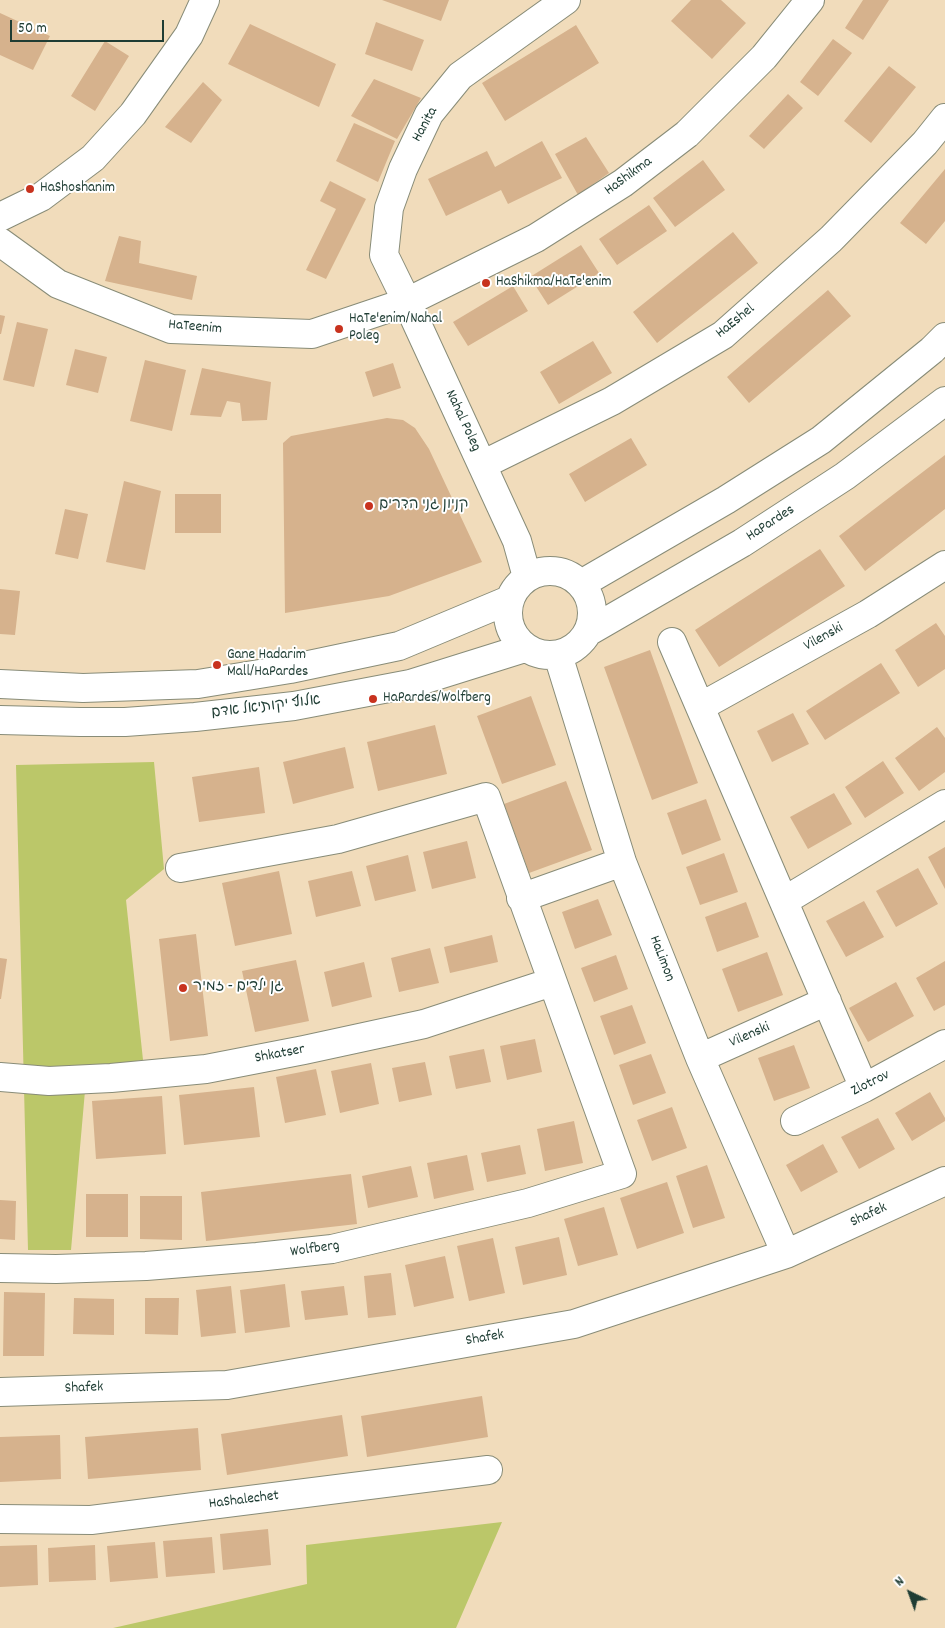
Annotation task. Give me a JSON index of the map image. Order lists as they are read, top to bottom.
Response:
{
  "streets": {
    "street": [
      "Hanita",
      "HaShikma",
      "HaEshel",
      "HaTeenim",
      "Nahal Poleg",
      "HaPardes",
      "Vilenski",
      "אלוף יקותיאל אדם",
      "HaLimon",
      "Shkatser",
      "Zlotrov",
      "Shafek",
      "Wolfberg",
      "HaShalechet"
    ]
  },
  "crossings": [
    ["Hanita", "HaShikma"],
    ["Hanita", "HaTeenim"],
    ["Hanita", "Nahal Poleg"],
    ["HaShikma", "HaTeenim"],
    ["HaShikma", "Nahal Poleg"],
    ["HaEshel", "Nahal Poleg"],
    ["HaTeenim", "Nahal Poleg"],
    ["Nahal Poleg", "HaPardes"],
    ["Nahal Poleg", "אלוף יקותיאל אדם"],
    ["Nahal Poleg", "HaLimon"],
    ["HaPardes", "אלוף יקותיאל אדם"],
    ["HaPardes", "HaLimon"],
    ["Vilenski", "HaLimon"],
    ["אלוף יקותיאל אדם", "HaLimon"],
    ["HaLimon", "Shafek"],
    ["Shkatser", "Wolfberg"]
  ],
  "places": [
    "HaShoshanim",
    "HaShikma/HaTe'enim",
    "HaTe'enim/Nahal Poleg",
    "קניון גני הדרים",
    "Gane Hadarim Mall/HaPardes",
    "HaPardes/Wolfberg",
    "גן ילדים - זמיר"
  ],
  "scale_bar": "50 m",
  "north": "top left"
}
